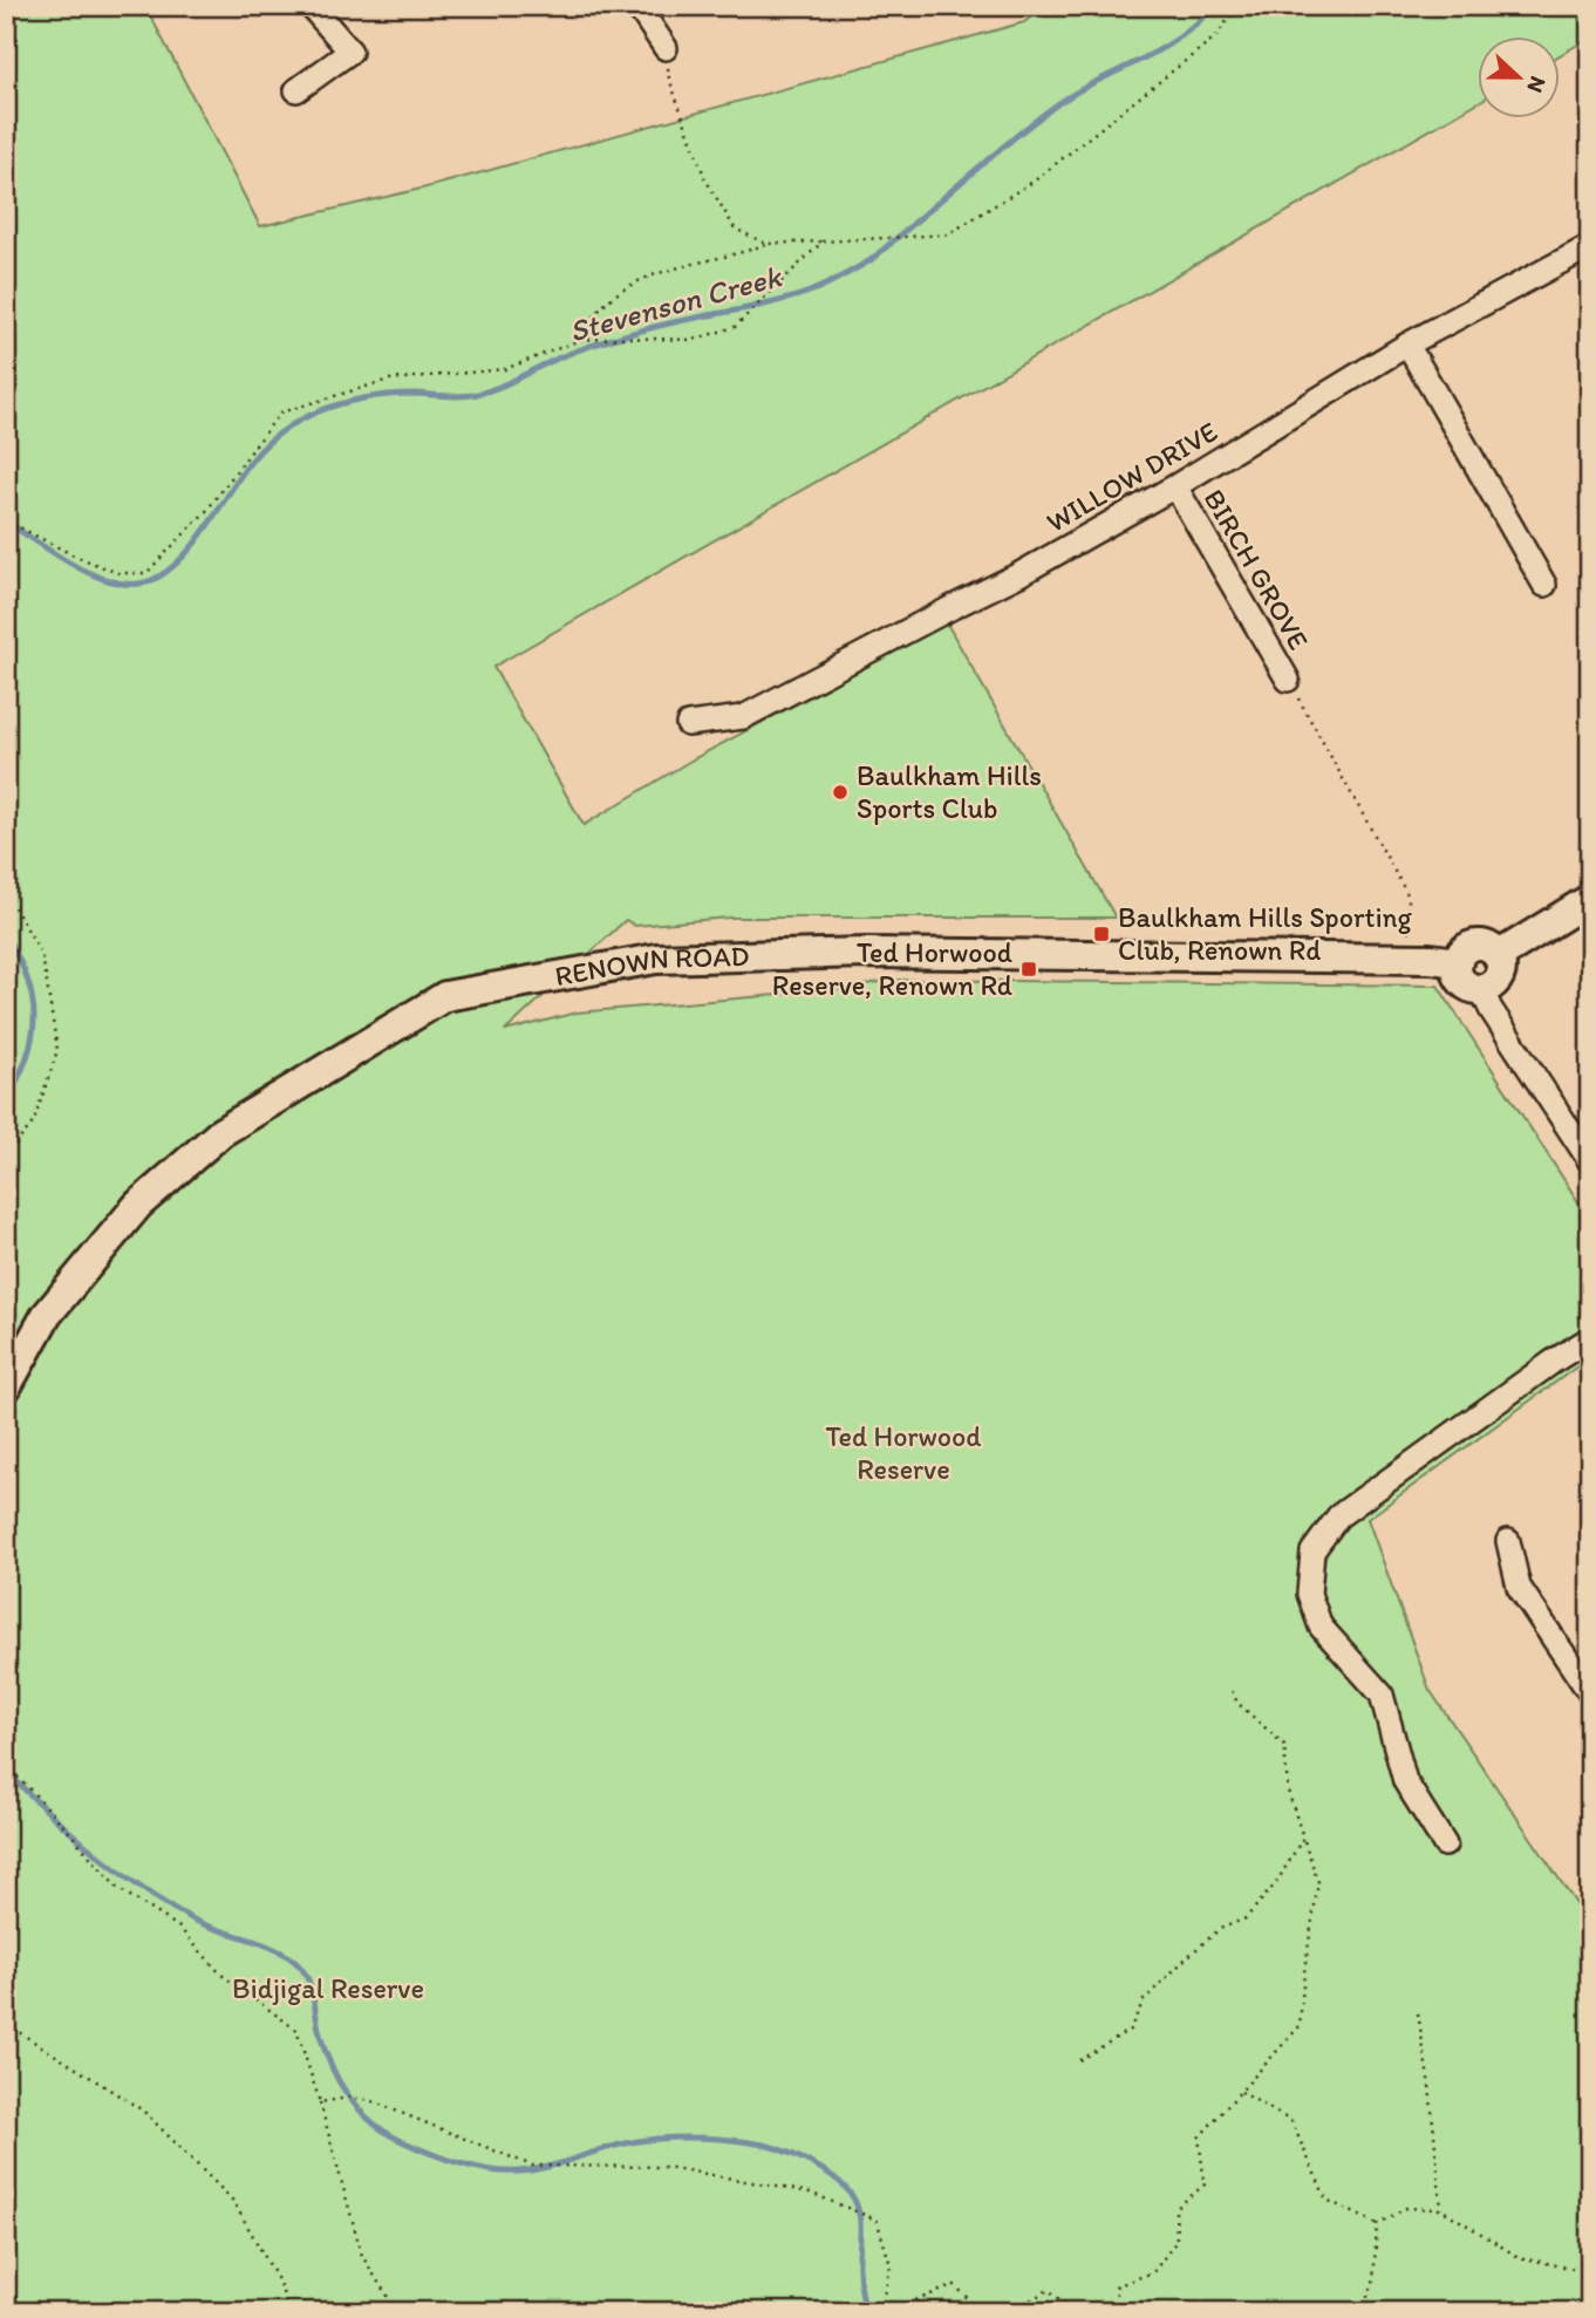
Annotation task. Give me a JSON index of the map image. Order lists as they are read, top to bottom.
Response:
{
  "streets": {
    "main road": ["RENOWN ROAD"],
    "street": ["WILLOW DRIVE", "BIRCH GROVE"]
  },
  "crossings": [
    ["WILLOW DRIVE", "BIRCH GROVE"]
  ],
  "water": ["Stevenson Creek"],
  "parks": ["Ted Horwood Reserve", "Bidjigal Reserve"],
  "places": {
    "other": ["Baulkham Hills Sports Club"],
    "transit": ["Baulkham Hills Sporting Club, Renown Rd", "Ted Horwood Reserve, Renown Rd"]
  },
  "north": "right"
}
